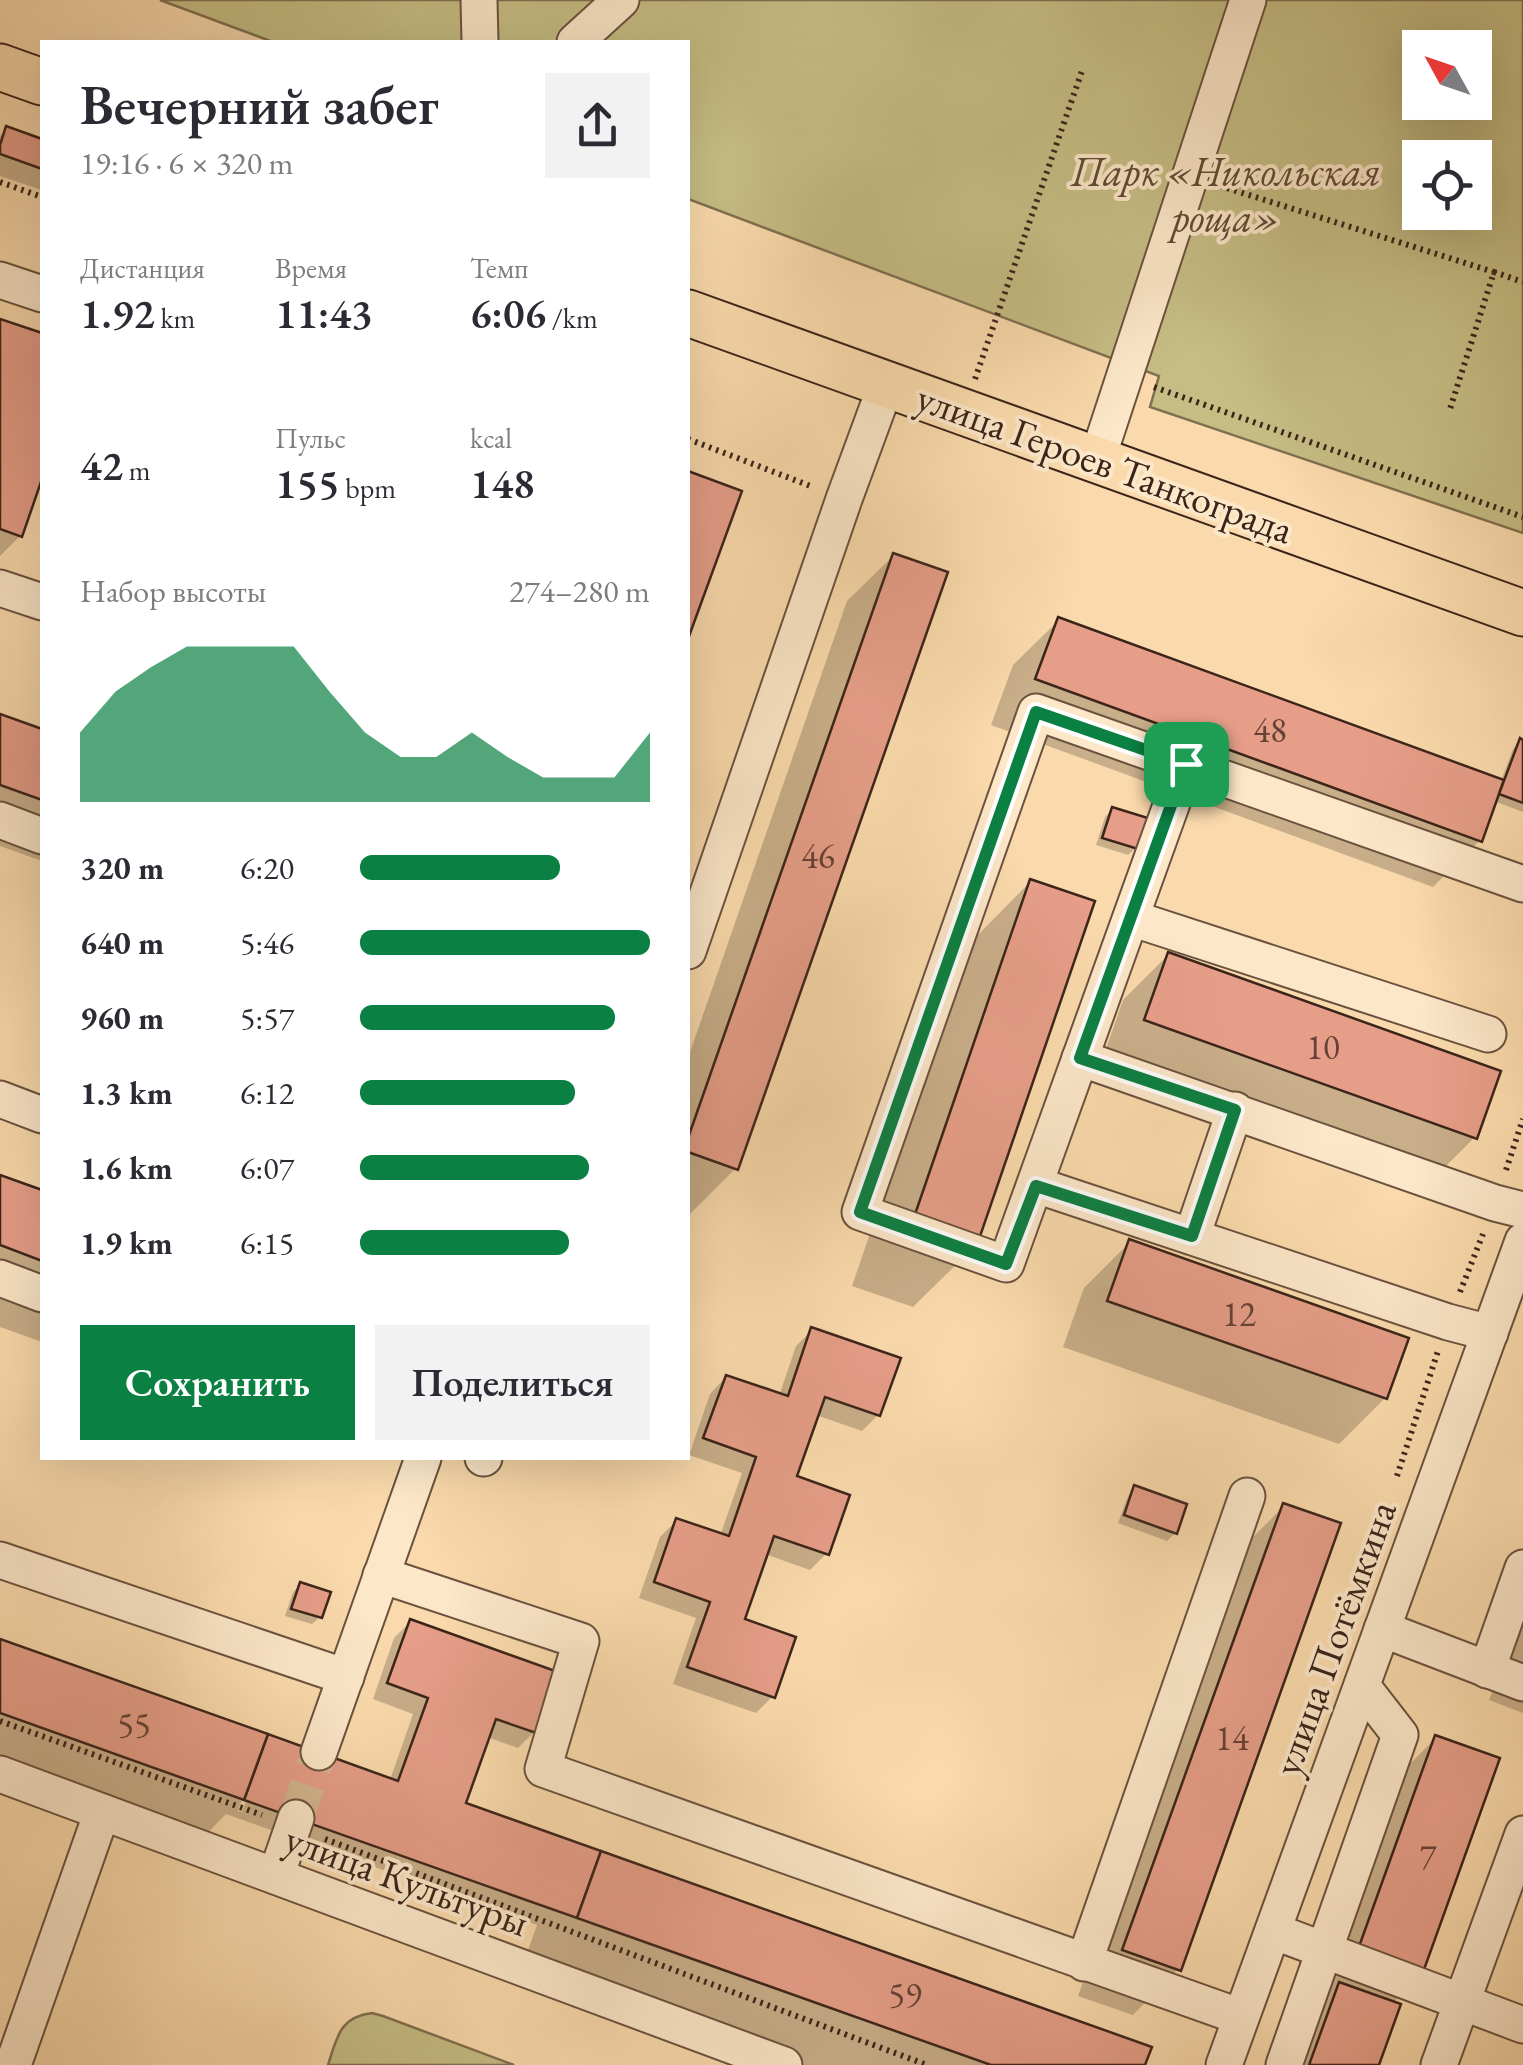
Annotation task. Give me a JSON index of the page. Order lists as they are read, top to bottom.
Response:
{
  "streets": {
    "main road": ["улица Героев Танкограда"],
    "street": ["улица Потёмкина", "улица Культуры"]
  },
  "parks": ["Парк «Никольская роща»"],
  "house_numbers": [
    "48",
    "46",
    "10",
    "12",
    "55",
    "14",
    "7",
    "59"
  ],
  "north": "top left",
  "page": {
    "heading": ["Вечерний забег", "19:16 · 6 × 320 m"],
    "stats": [
      ["Дистанция", "1.92 km"],
      ["Время", "11:43"],
      ["Темп", "6:06 /km"],
      ["42 m"],
      ["Пульс", "155 bpm"],
      ["kcal", "148"]
    ],
    "chart": ["Набор высоты", "274–280 m"],
    "list": [
      {
        "name": "320 m",
        "note": "6:20"
      },
      {
        "name": "640 m",
        "note": "5:46"
      },
      {
        "name": "960 m",
        "note": "5:57"
      },
      {
        "name": "1.3 km",
        "note": "6:12"
      },
      {
        "name": "1.6 km",
        "note": "6:07"
      },
      {
        "name": "1.9 km",
        "note": "6:15"
      }
    ],
    "buttons": ["Сохранить", "Поделиться"]
  }
}
